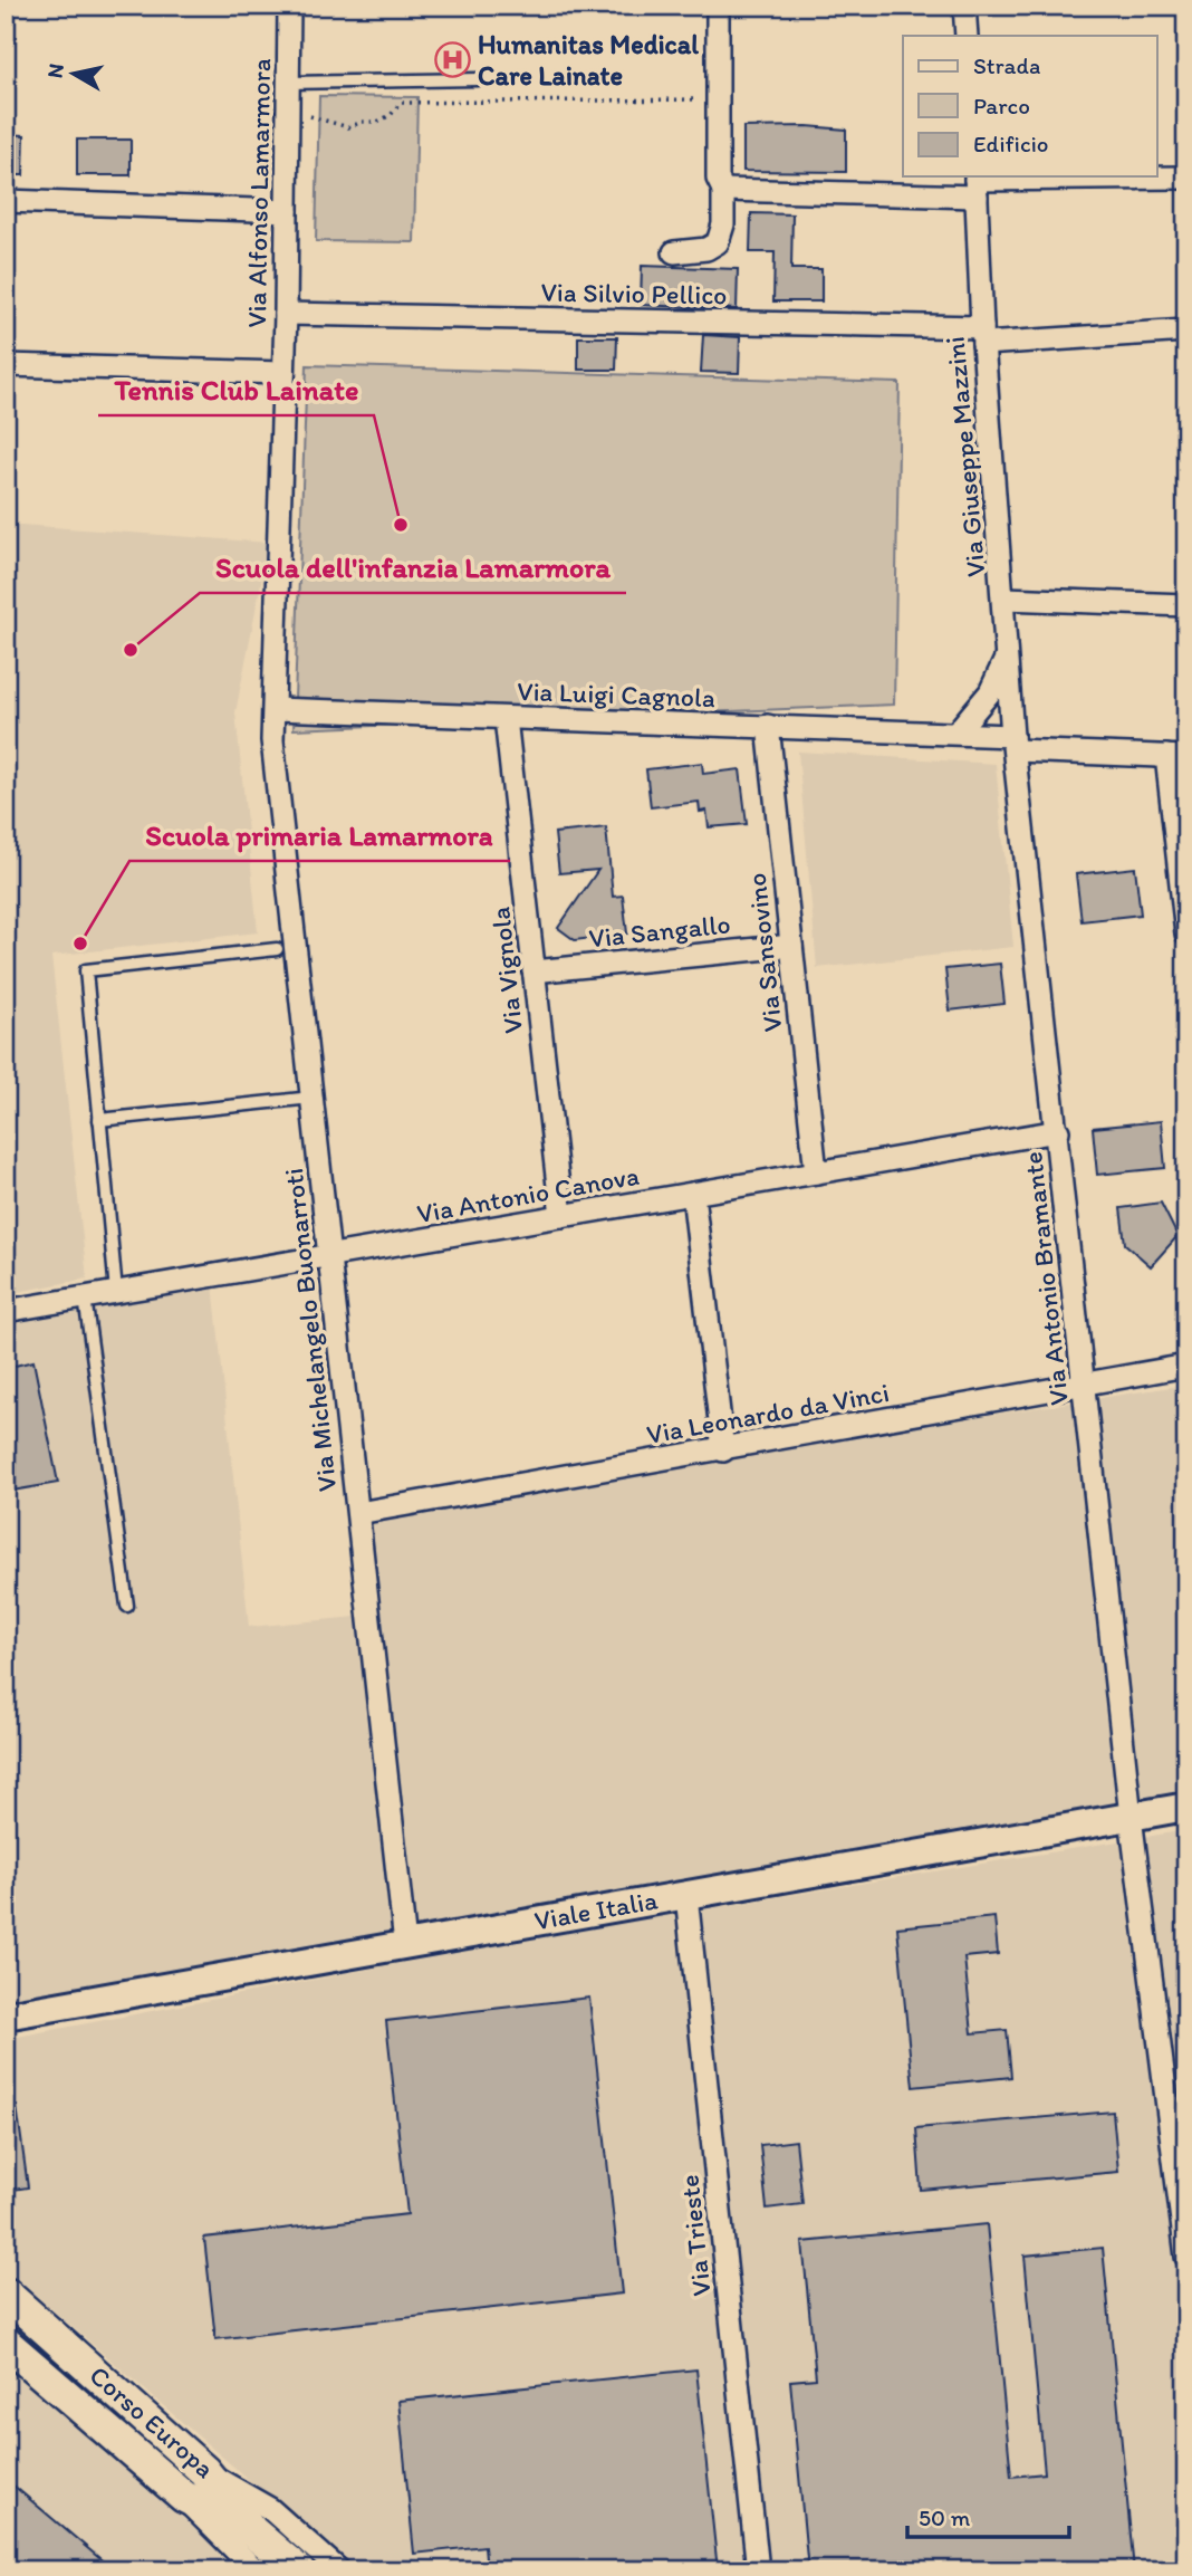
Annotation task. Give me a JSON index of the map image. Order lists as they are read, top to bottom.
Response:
{
  "streets": {
    "main road": ["Corso Europa"],
    "street": [
      "Via Alfonso Lamarmora",
      "Via Silvio Pellico",
      "Via Giuseppe Mazzini",
      "Via Luigi Cagnola",
      "Via Sangallo",
      "Via Sansovino",
      "Via Vignola",
      "Via Antonio Canova",
      "Via Antonio Bramante",
      "Via Michelangelo Buonarroti",
      "Via Leonardo da Vinci",
      "Viale Italia",
      "Via Trieste"
    ]
  },
  "crossings": [
    ["Via Alfonso Lamarmora", "Via Silvio Pellico"],
    ["Via Alfonso Lamarmora", "Via Luigi Cagnola"],
    ["Via Alfonso Lamarmora", "Via Michelangelo Buonarroti"],
    ["Via Silvio Pellico", "Via Giuseppe Mazzini"],
    ["Via Giuseppe Mazzini", "Via Luigi Cagnola"],
    ["Via Giuseppe Mazzini", "Via Antonio Bramante"],
    ["Via Luigi Cagnola", "Via Sansovino"],
    ["Via Luigi Cagnola", "Via Vignola"],
    ["Via Luigi Cagnola", "Via Antonio Bramante"],
    ["Via Luigi Cagnola", "Via Michelangelo Buonarroti"],
    ["Via Sangallo", "Via Sansovino"],
    ["Via Sangallo", "Via Vignola"],
    ["Via Sansovino", "Via Antonio Canova"],
    ["Via Vignola", "Via Antonio Canova"],
    ["Via Antonio Canova", "Via Antonio Bramante"],
    ["Via Antonio Canova", "Via Michelangelo Buonarroti"],
    ["Via Antonio Bramante", "Via Leonardo da Vinci"],
    ["Via Antonio Bramante", "Viale Italia"],
    ["Via Michelangelo Buonarroti", "Via Leonardo da Vinci"],
    ["Via Michelangelo Buonarroti", "Viale Italia"],
    ["Viale Italia", "Via Trieste"]
  ],
  "places": {
    "hospital": ["Humanitas Medical Care Lainate"],
    "other": ["Tennis Club Lainate", "Scuola dell'infanzia Lamarmora", "Scuola primaria Lamarmora"]
  },
  "legend": ["Strada", "Parco", "Edificio"],
  "scale_bar": "50 m",
  "north": "left"
}
